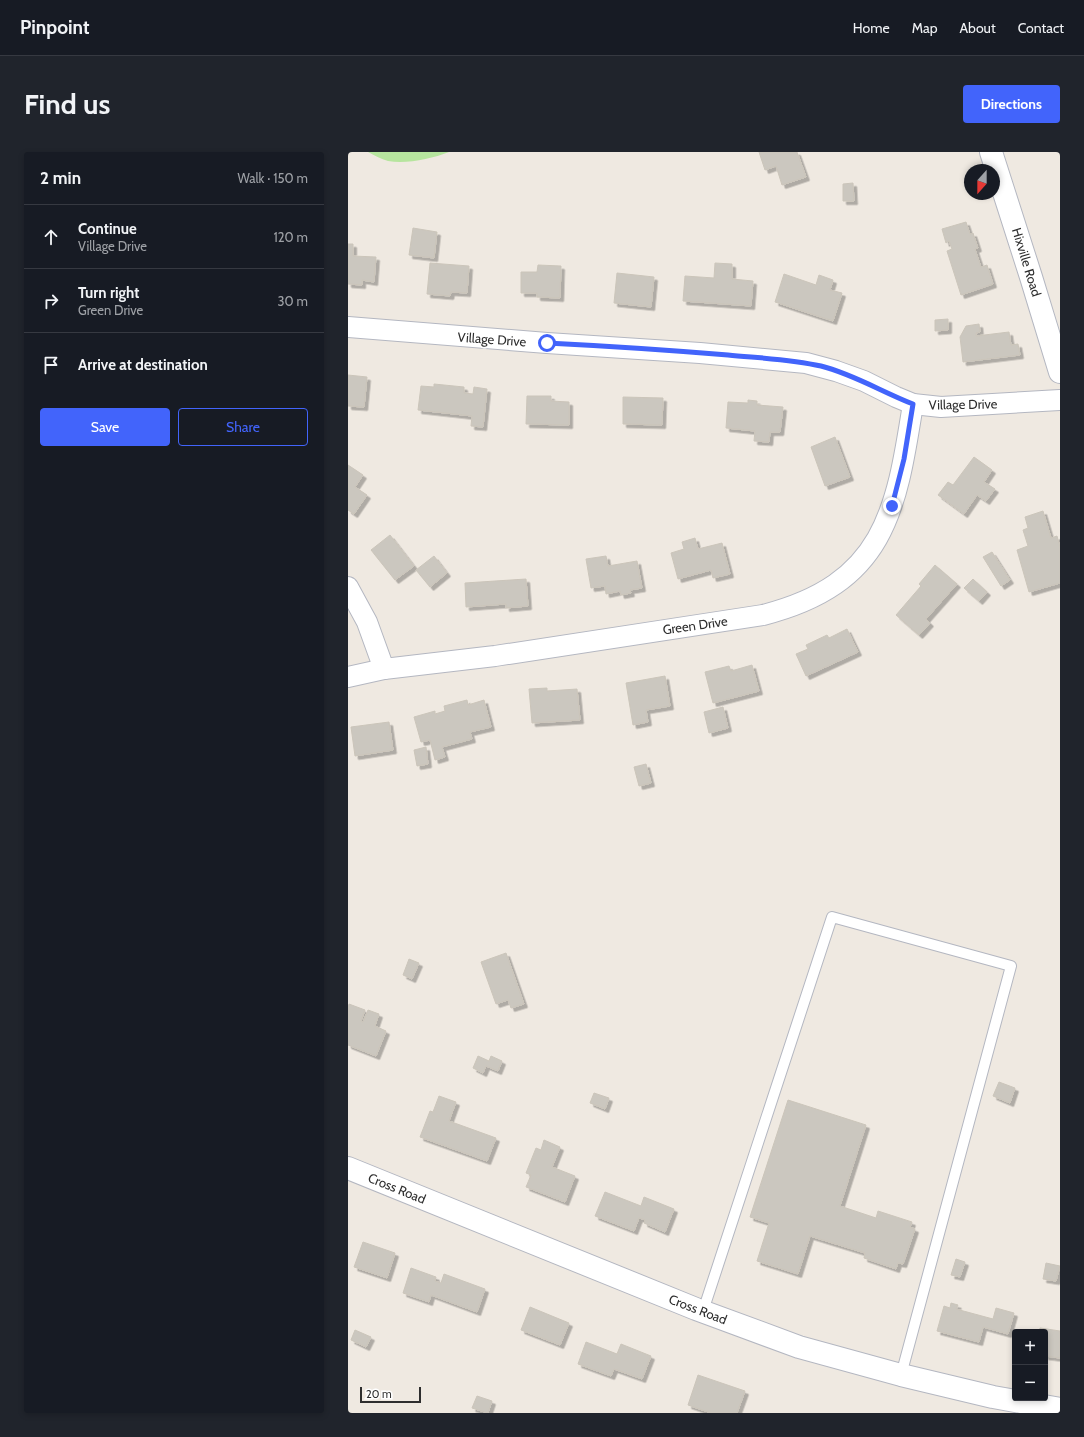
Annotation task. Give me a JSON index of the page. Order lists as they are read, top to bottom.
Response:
{
  "streets": {
    "street": [
      "Hixville Road",
      "Village Drive",
      "Green Drive",
      "Cross Road"
    ]
  },
  "crossings": [
    ["Village Drive", "Green Drive"]
  ],
  "scale_bar": "20 m",
  "north": "bottom",
  "page": {
    "header": "Pinpoint",
    "nav": [
      "Home",
      "Map",
      "About",
      "Contact"
    ],
    "buttons": [
      "Directions",
      ["Save", "Share"]
    ],
    "title": "Find us",
    "heading": ["2 min", "Walk · 150 m"],
    "list": [
      ["Continue", "Village Drive", "120 m"],
      ["Turn right", "Green Drive", "30 m"],
      "Arrive at destination"
    ],
    "map_buttons": ["+", "−"],
    "scale": "20 m"
  }
}
